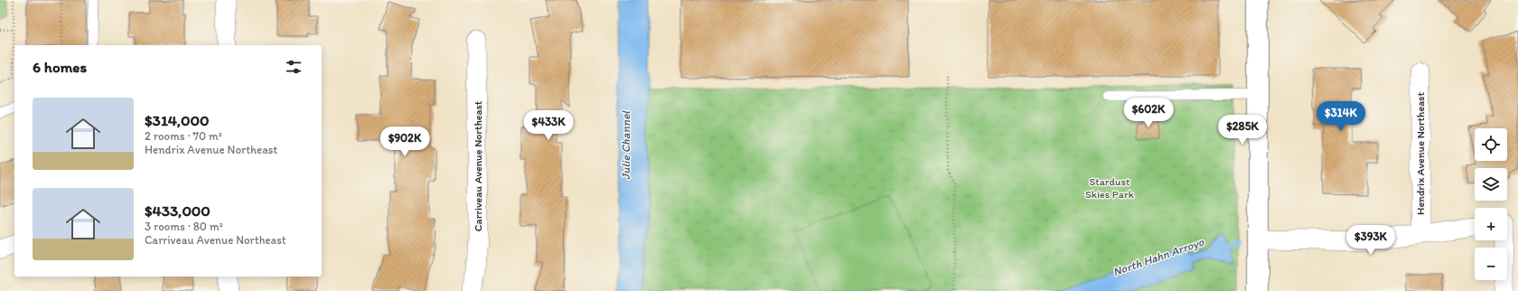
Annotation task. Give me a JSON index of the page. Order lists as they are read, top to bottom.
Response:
{
  "streets": {
    "street": ["Hendrix Avenue Northeast", "Carriveau Avenue Northeast"]
  },
  "water": ["Julie Channel", "North Hahn Arroyo"],
  "parks": ["Stardust Skies Park"],
  "page": {
    "heading": "6 homes",
    "list": [
      {
        "name": "$314,000",
        "note": "2 rooms · 70 m² · Hendrix Avenue Northeast"
      },
      {
        "name": "$433,000",
        "note": "3 rooms · 80 m² · Carriveau Avenue Northeast"
      }
    ],
    "price": [
      "$602K",
      "$314K",
      "$433K",
      "$285K",
      "$902K",
      "$393K"
    ],
    "map_buttons": ["+", "−"]
  }
}
